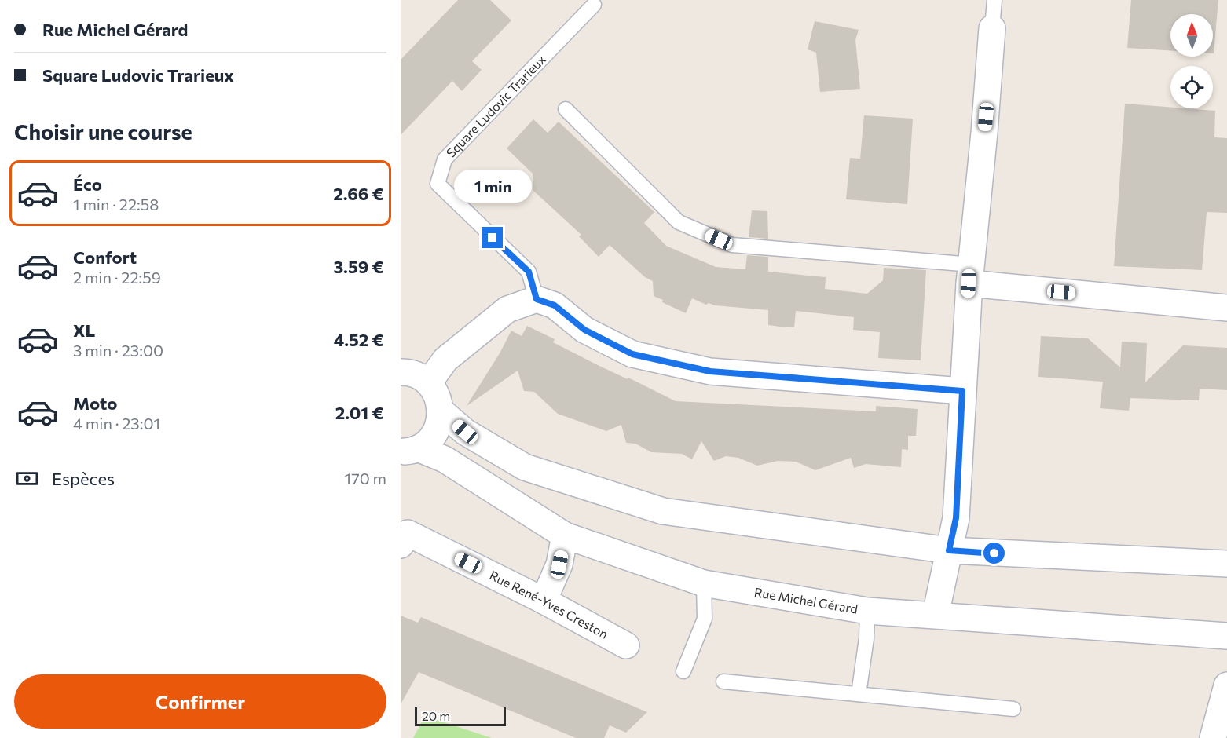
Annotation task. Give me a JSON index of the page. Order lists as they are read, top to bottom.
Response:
{
  "streets": {
    "street": ["Rue Michel Gérard", "Rue René-Yves Creston"],
    "lane": ["Square Ludovic Trarieux"]
  },
  "scale_bar": "20 m",
  "north": "top",
  "page": {
    "banner": ["Rue Michel Gérard", "Square Ludovic Trarieux"],
    "heading": "Choisir une course",
    "list": [
      {
        "name": "Éco",
        "note": "1 min · 22:58",
        "value": "2.66 €"
      },
      {
        "name": "Confort",
        "note": "2 min · 22:59",
        "value": "3.59 €"
      },
      {
        "name": "XL",
        "note": "3 min · 23:00",
        "value": "4.52 €"
      },
      {
        "name": "Moto",
        "note": "4 min · 23:01",
        "value": "2.01 €"
      }
    ],
    "bubble": "1 min",
    "pay": ["Espèces", "170 m"],
    "buttons": "Confirmer",
    "scale": "20 m"
  }
}
